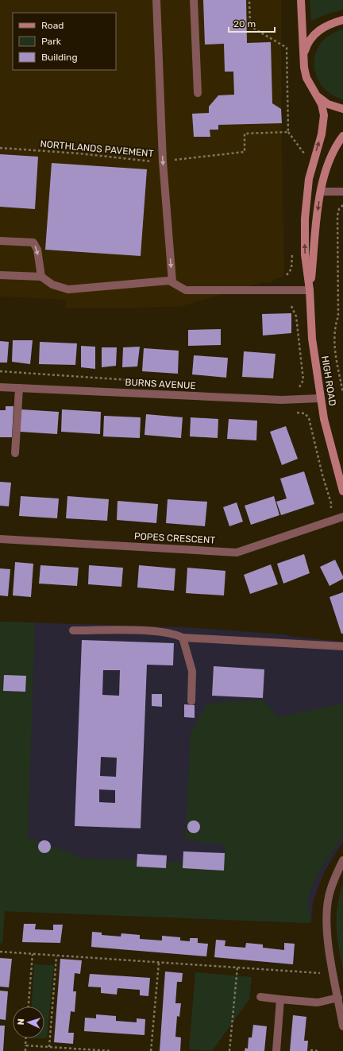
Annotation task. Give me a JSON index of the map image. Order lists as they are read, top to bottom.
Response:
{
  "streets": {
    "main road": ["HIGH ROAD"],
    "street": ["BURNS AVENUE", "POPES CRESCENT"],
    "path": ["NORTHLANDS PAVEMENT"]
  },
  "crossings": [
    ["HIGH ROAD", "BURNS AVENUE"]
  ],
  "legend": ["Road", "Park", "Building"],
  "scale_bar": "20 m",
  "north": "left"
}
